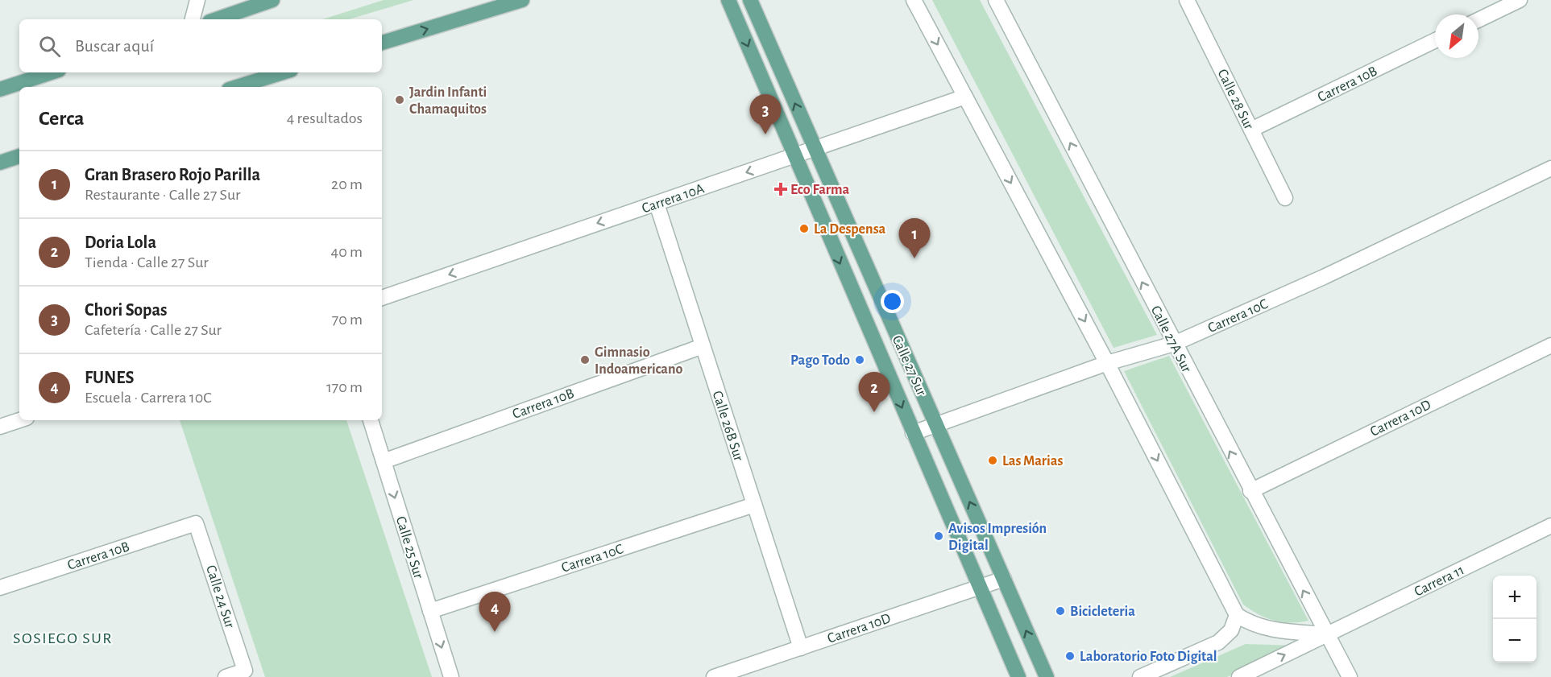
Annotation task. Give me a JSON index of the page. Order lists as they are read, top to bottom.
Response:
{
  "streets": {
    "main road": ["Calle 27 Sur"],
    "street": [
      "Carrera 10B",
      "Calle 28 Sur",
      "Carrera 10A",
      "Carrera 10C",
      "Calle 27A Sur",
      "Carrera 10D",
      "Calle 26B Sur",
      "Calle 25 Sur",
      "Carrera 11",
      "Calle 24 Sur"
    ]
  },
  "crossings": [
    ["Carrera 10B", "Calle 28 Sur"],
    ["Carrera 10B", "Calle 26B Sur"],
    ["Carrera 10B", "Calle 25 Sur"],
    ["Carrera 10B", "Calle 24 Sur"],
    ["Carrera 10A", "Calle 27 Sur"],
    ["Carrera 10A", "Calle 26B Sur"],
    ["Carrera 10C", "Calle 27A Sur"],
    ["Carrera 10C", "Calle 27 Sur"],
    ["Carrera 10C", "Calle 26B Sur"],
    ["Carrera 10C", "Calle 25 Sur"],
    ["Calle 27A Sur", "Carrera 10D"],
    ["Calle 27A Sur", "Carrera 11"],
    ["Calle 27 Sur", "Carrera 10D"],
    ["Carrera 10D", "Calle 26B Sur"]
  ],
  "one_way": ["Carrera 10A", "Calle 25 Sur"],
  "districts": ["SOSIEGO SUR"],
  "places": {
    "other": [
      "Jardin Infanti Chamaquitos",
      "La Despensa",
      "Gimnasio Indoamericano",
      "Pago Todo",
      "Las Marias",
      "Avisos Impresión Digital",
      "Bicicleteria",
      "Laboratorio Foto Digital"
    ],
    "health": ["Eco Farma"]
  },
  "north": "bottom left",
  "page": {
    "search": "Buscar aquí",
    "heading": ["Cerca", "4 resultados"],
    "pins": [
      "3",
      "1",
      "2",
      "4"
    ],
    "list": [
      {
        "mark": "1",
        "name": "Gran Brasero Rojo Parilla",
        "note": "Restaurante · Calle 27 Sur",
        "value": "20 m"
      },
      {
        "mark": "2",
        "name": "Doria Lola",
        "note": "Tienda · Calle 27 Sur",
        "value": "40 m"
      },
      {
        "mark": "3",
        "name": "Chori Sopas",
        "note": "Cafetería · Calle 27 Sur",
        "value": "70 m"
      },
      {
        "mark": "4",
        "name": "FUNES",
        "note": "Escuela · Carrera 10C",
        "value": "170 m"
      }
    ],
    "map_buttons": ["+", "−"]
  }
}
